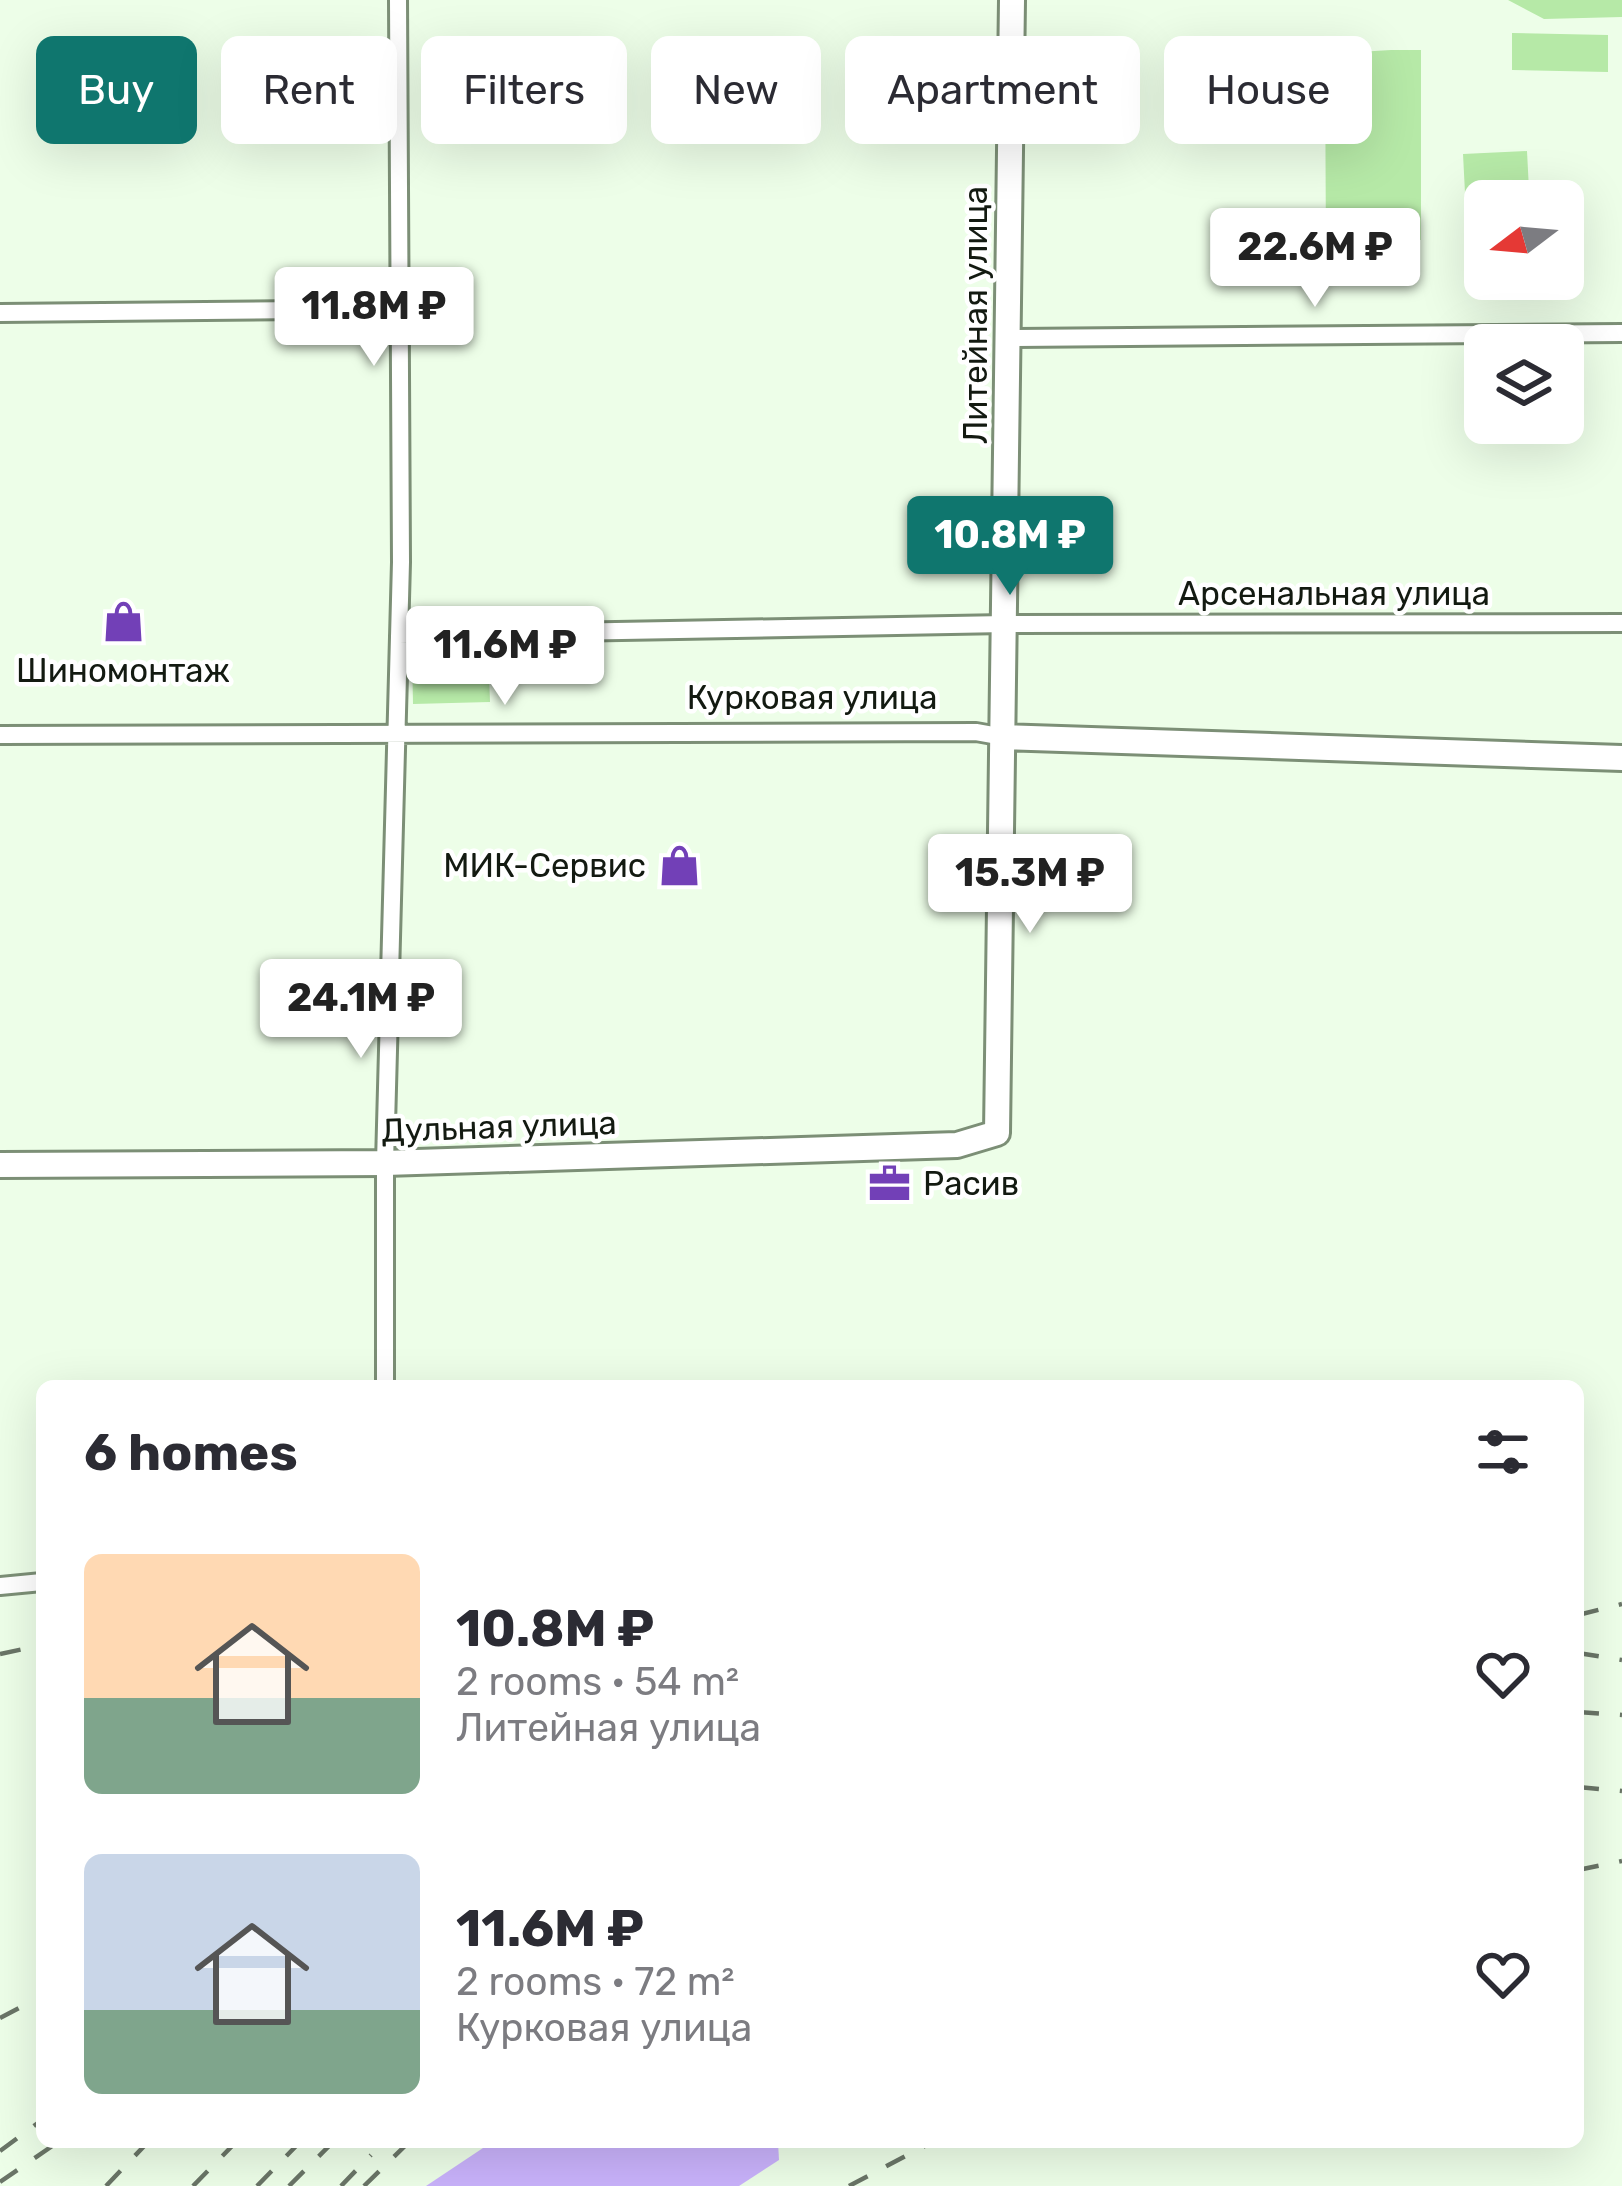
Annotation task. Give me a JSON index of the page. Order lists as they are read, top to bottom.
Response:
{
  "streets": {
    "street": [
      "Литейная улица",
      "Арсенальная улица",
      "Курковая улица",
      "Дульная улица"
    ]
  },
  "crossings": [
    ["Литейная улица", "Арсенальная улица"],
    ["Литейная улица", "Курковая улица"],
    ["Литейная улица", "Дульная улица"]
  ],
  "places": {
    "shop": ["Шиномонтаж", "МИК-Сервис"],
    "office": ["Расив"]
  },
  "north": "left",
  "page": {
    "chip": [
      "Buy",
      "Rent",
      "Filters",
      "New",
      "Apartment",
      "House"
    ],
    "price": [
      "22.6M ₽",
      "11.8M ₽",
      "10.8M ₽",
      "11.6M ₽",
      "15.3M ₽",
      "24.1M ₽"
    ],
    "heading": "6 homes",
    "list": [
      {
        "name": "10.8M ₽",
        "note": "2 rooms · 54 m² · Литейная улица"
      },
      {
        "name": "11.6M ₽",
        "note": "2 rooms · 72 m² · Курковая улица"
      }
    ]
  }
}
